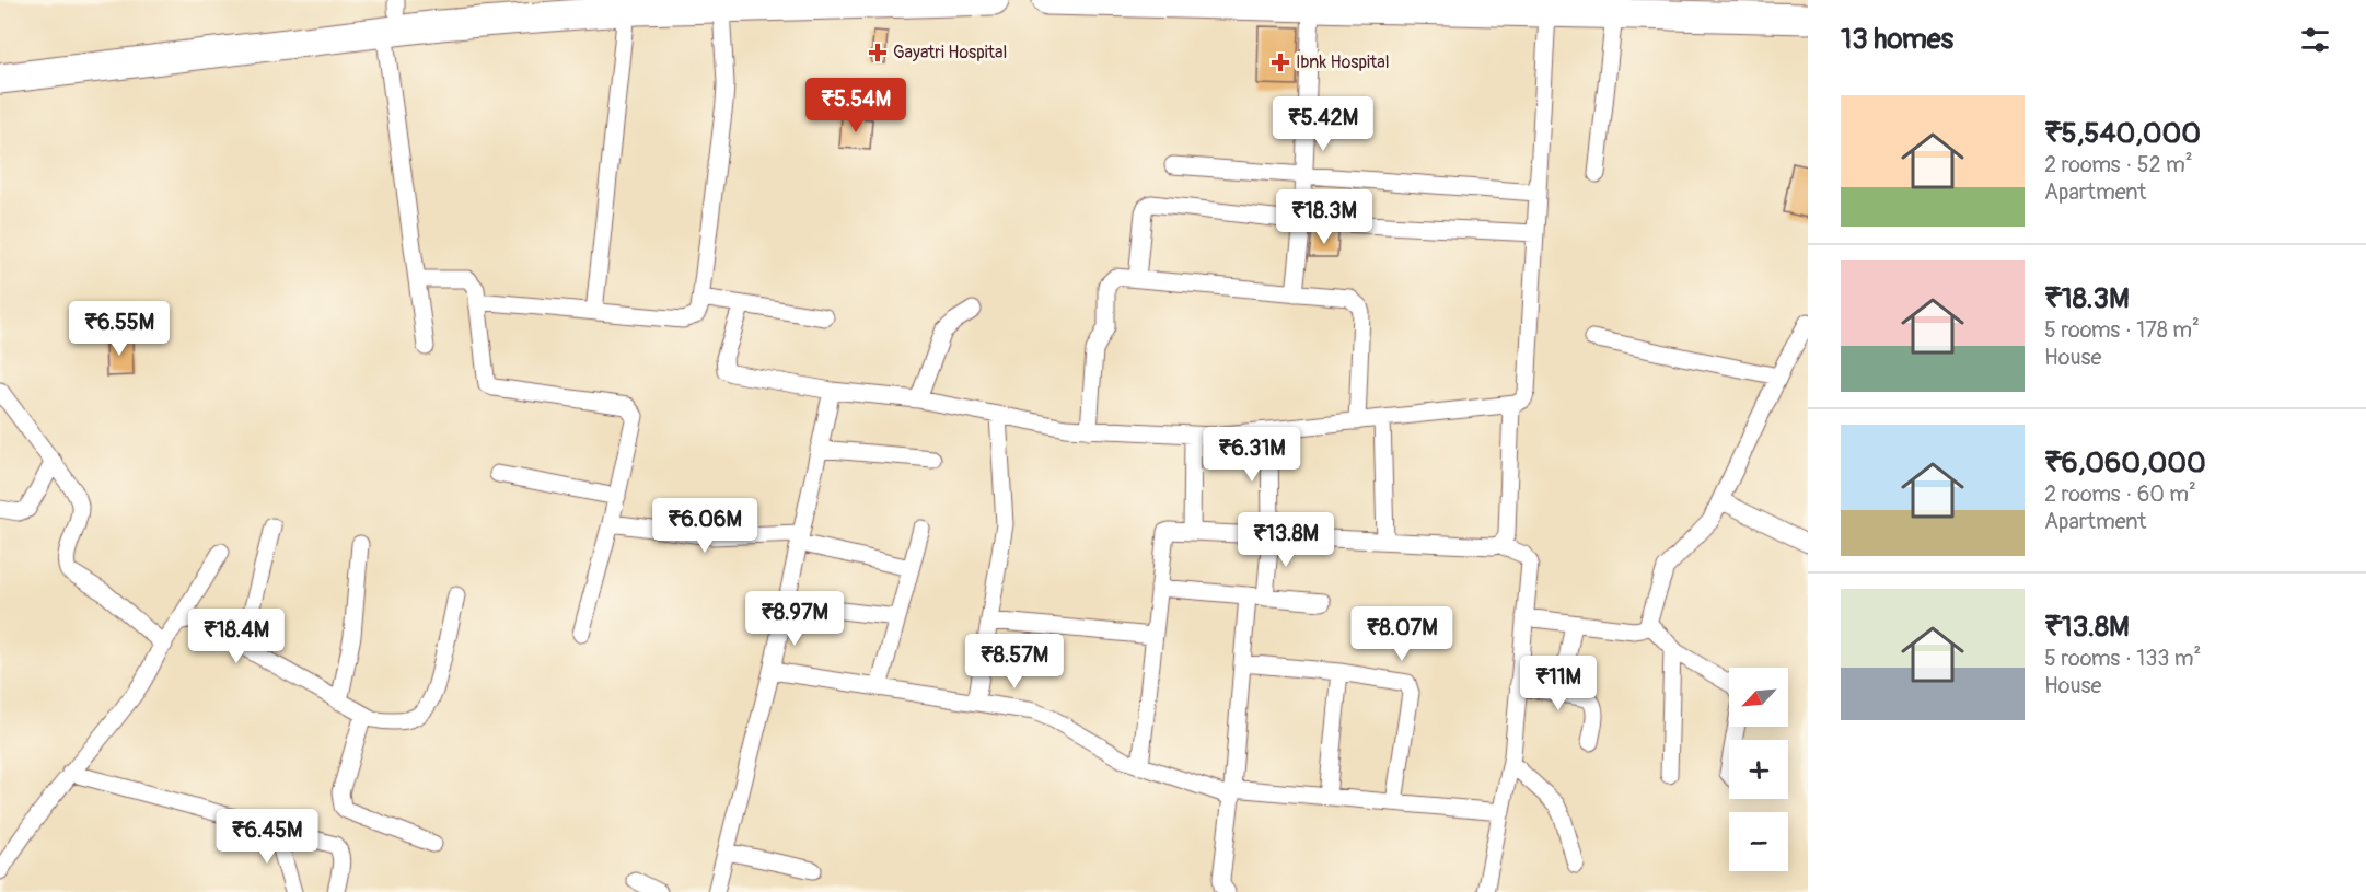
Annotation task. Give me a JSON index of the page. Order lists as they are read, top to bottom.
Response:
{
  "places": {
    "health": ["Gayatri Hospital", "Ibnk Hospital"]
  },
  "north": "bottom left",
  "page": {
    "heading": "13 homes",
    "price": [
      "₹5.54M",
      "₹5.42M",
      "₹18.3M",
      "₹6.55M",
      "₹6.31M",
      "₹6.06M",
      "₹13.8M",
      "₹8.97M",
      "₹8.07M",
      "₹18.4M",
      "₹8.57M",
      "₹11M",
      "₹6.45M"
    ],
    "list": [
      {
        "name": "₹5,540,000",
        "note": "2 rooms · 52 m² · Apartment"
      },
      {
        "name": "₹18.3M",
        "note": "5 rooms · 178 m² · House"
      },
      {
        "name": "₹6,060,000",
        "note": "2 rooms · 60 m² · Apartment"
      },
      {
        "name": "₹13.8M",
        "note": "5 rooms · 133 m² · House"
      }
    ],
    "map_buttons": ["+", "−"]
  }
}
